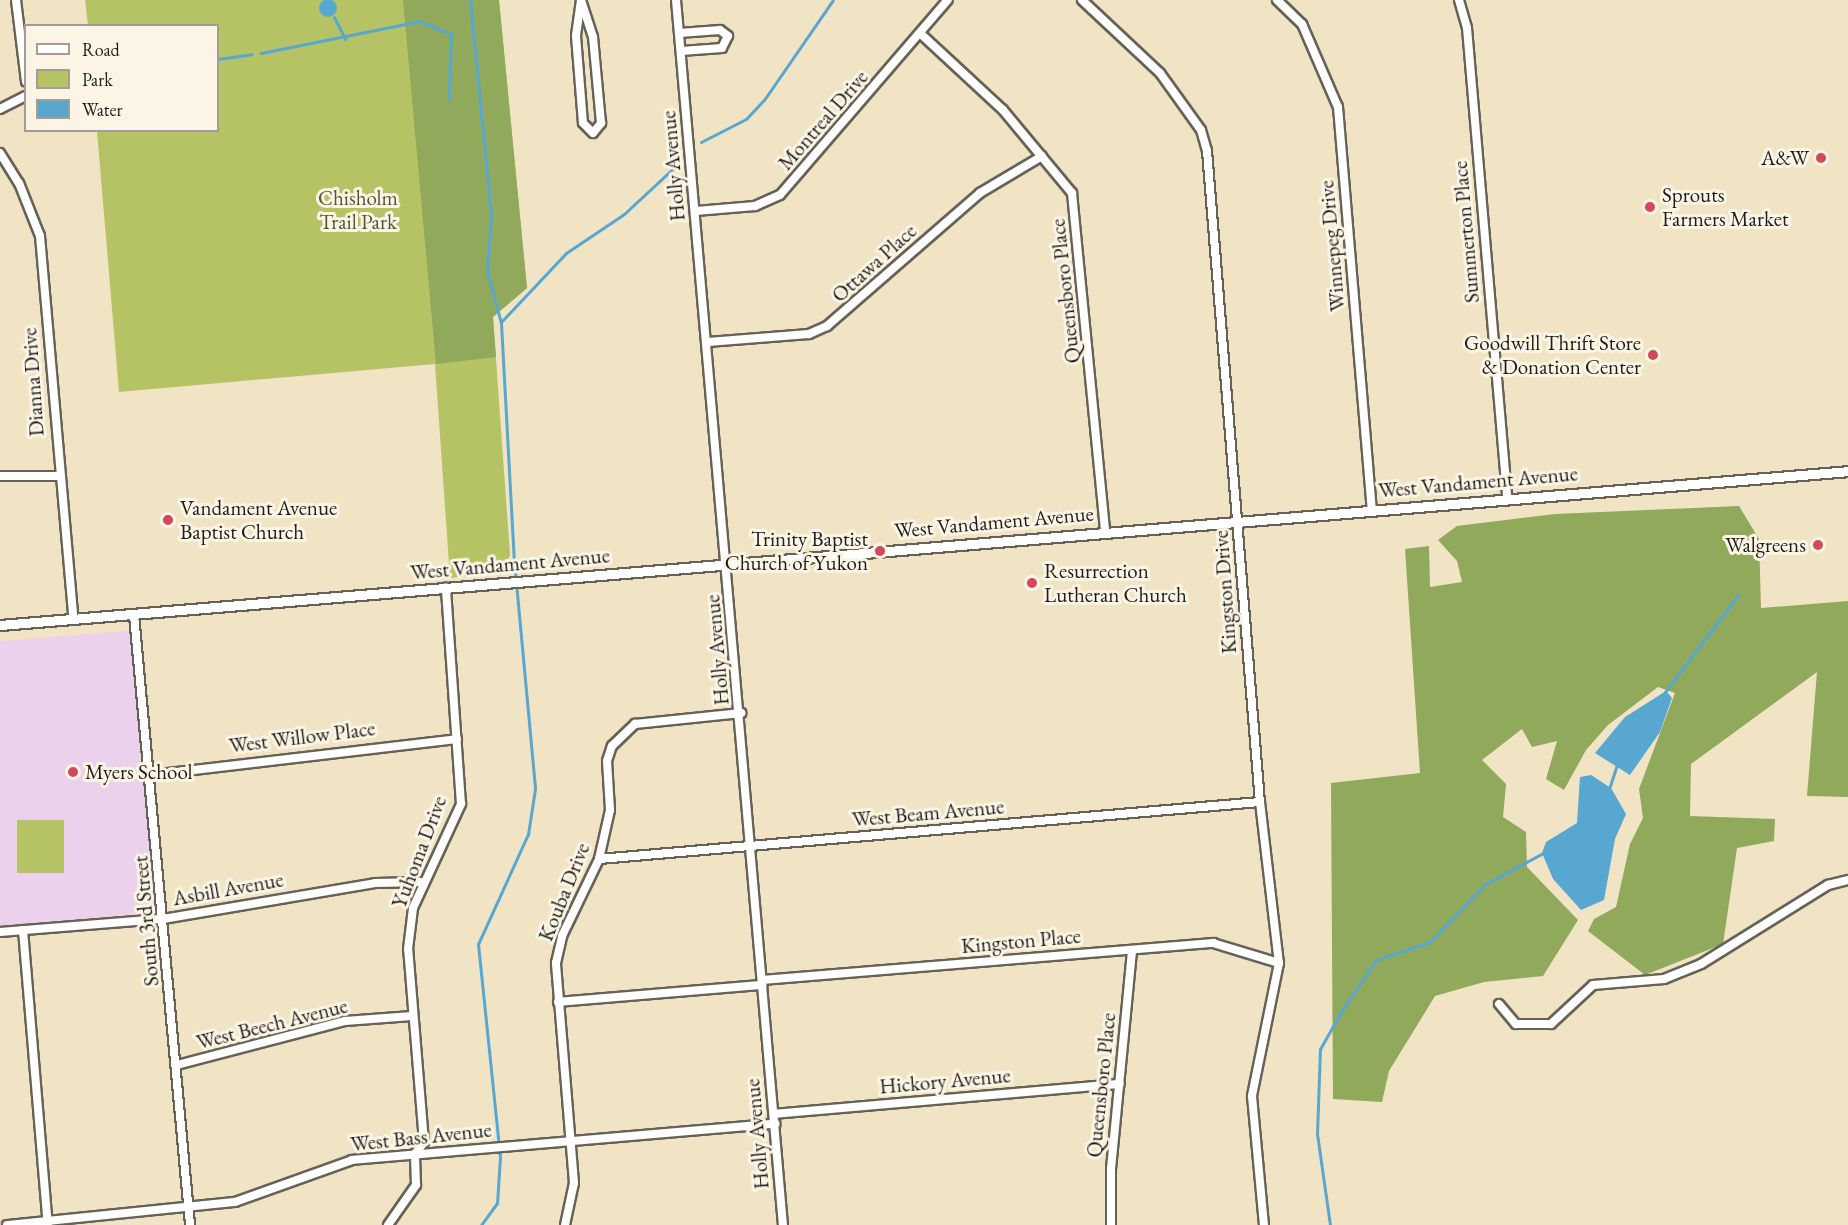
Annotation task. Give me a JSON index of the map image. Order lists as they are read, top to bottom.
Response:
{
  "streets": {
    "street": [
      "Montreal Drive",
      "Holly Avenue",
      "Summerton Place",
      "Winnepeg Drive",
      "Ottawa Place",
      "Queensboro Place",
      "Dianna Drive",
      "West Vandament Avenue",
      "Kingston Drive",
      "West Willow Place",
      "West Beam Avenue",
      "Yuhoma Drive",
      "Asbill Avenue",
      "Kouba Drive",
      "South 3rd Street",
      "Kingston Place",
      "West Beech Avenue",
      "Hickory Avenue",
      "West Bass Avenue"
    ]
  },
  "crossings": [
    ["Montreal Drive", "Holly Avenue"],
    ["Montreal Drive", "Queensboro Place"],
    ["Holly Avenue", "Ottawa Place"],
    ["Holly Avenue", "West Vandament Avenue"],
    ["Holly Avenue", "West Beam Avenue"],
    ["Holly Avenue", "Kouba Drive"],
    ["Holly Avenue", "Kingston Place"],
    ["Holly Avenue", "Hickory Avenue"],
    ["Holly Avenue", "West Bass Avenue"],
    ["Summerton Place", "West Vandament Avenue"],
    ["Winnepeg Drive", "West Vandament Avenue"],
    ["Ottawa Place", "Queensboro Place"],
    ["Queensboro Place", "West Vandament Avenue"],
    ["Queensboro Place", "Kingston Place"],
    ["Queensboro Place", "Hickory Avenue"],
    ["Dianna Drive", "West Vandament Avenue"],
    ["West Vandament Avenue", "Kingston Drive"],
    ["West Vandament Avenue", "Yuhoma Drive"],
    ["West Vandament Avenue", "South 3rd Street"],
    ["Kingston Drive", "West Beam Avenue"],
    ["Kingston Drive", "Kingston Place"],
    ["West Willow Place", "Yuhoma Drive"],
    ["West Willow Place", "South 3rd Street"],
    ["West Beam Avenue", "Kouba Drive"],
    ["Yuhoma Drive", "Asbill Avenue"],
    ["Yuhoma Drive", "West Beech Avenue"],
    ["Yuhoma Drive", "West Bass Avenue"],
    ["Asbill Avenue", "South 3rd Street"],
    ["Kouba Drive", "Kingston Place"],
    ["Kouba Drive", "West Bass Avenue"],
    ["South 3rd Street", "West Beech Avenue"],
    ["South 3rd Street", "West Bass Avenue"]
  ],
  "parks": ["Chisholm Trail Park"],
  "places": [
    "A&W",
    "Sprouts Farmers Market",
    "Goodwill Thrift Store & Donation Center",
    "Vandament Avenue Baptist Church",
    "Walgreens",
    "Trinity Baptist Church of Yukon",
    "Resurrection Lutheran Church",
    "Myers School"
  ],
  "legend": ["Road", "Park", "Water"]
}
